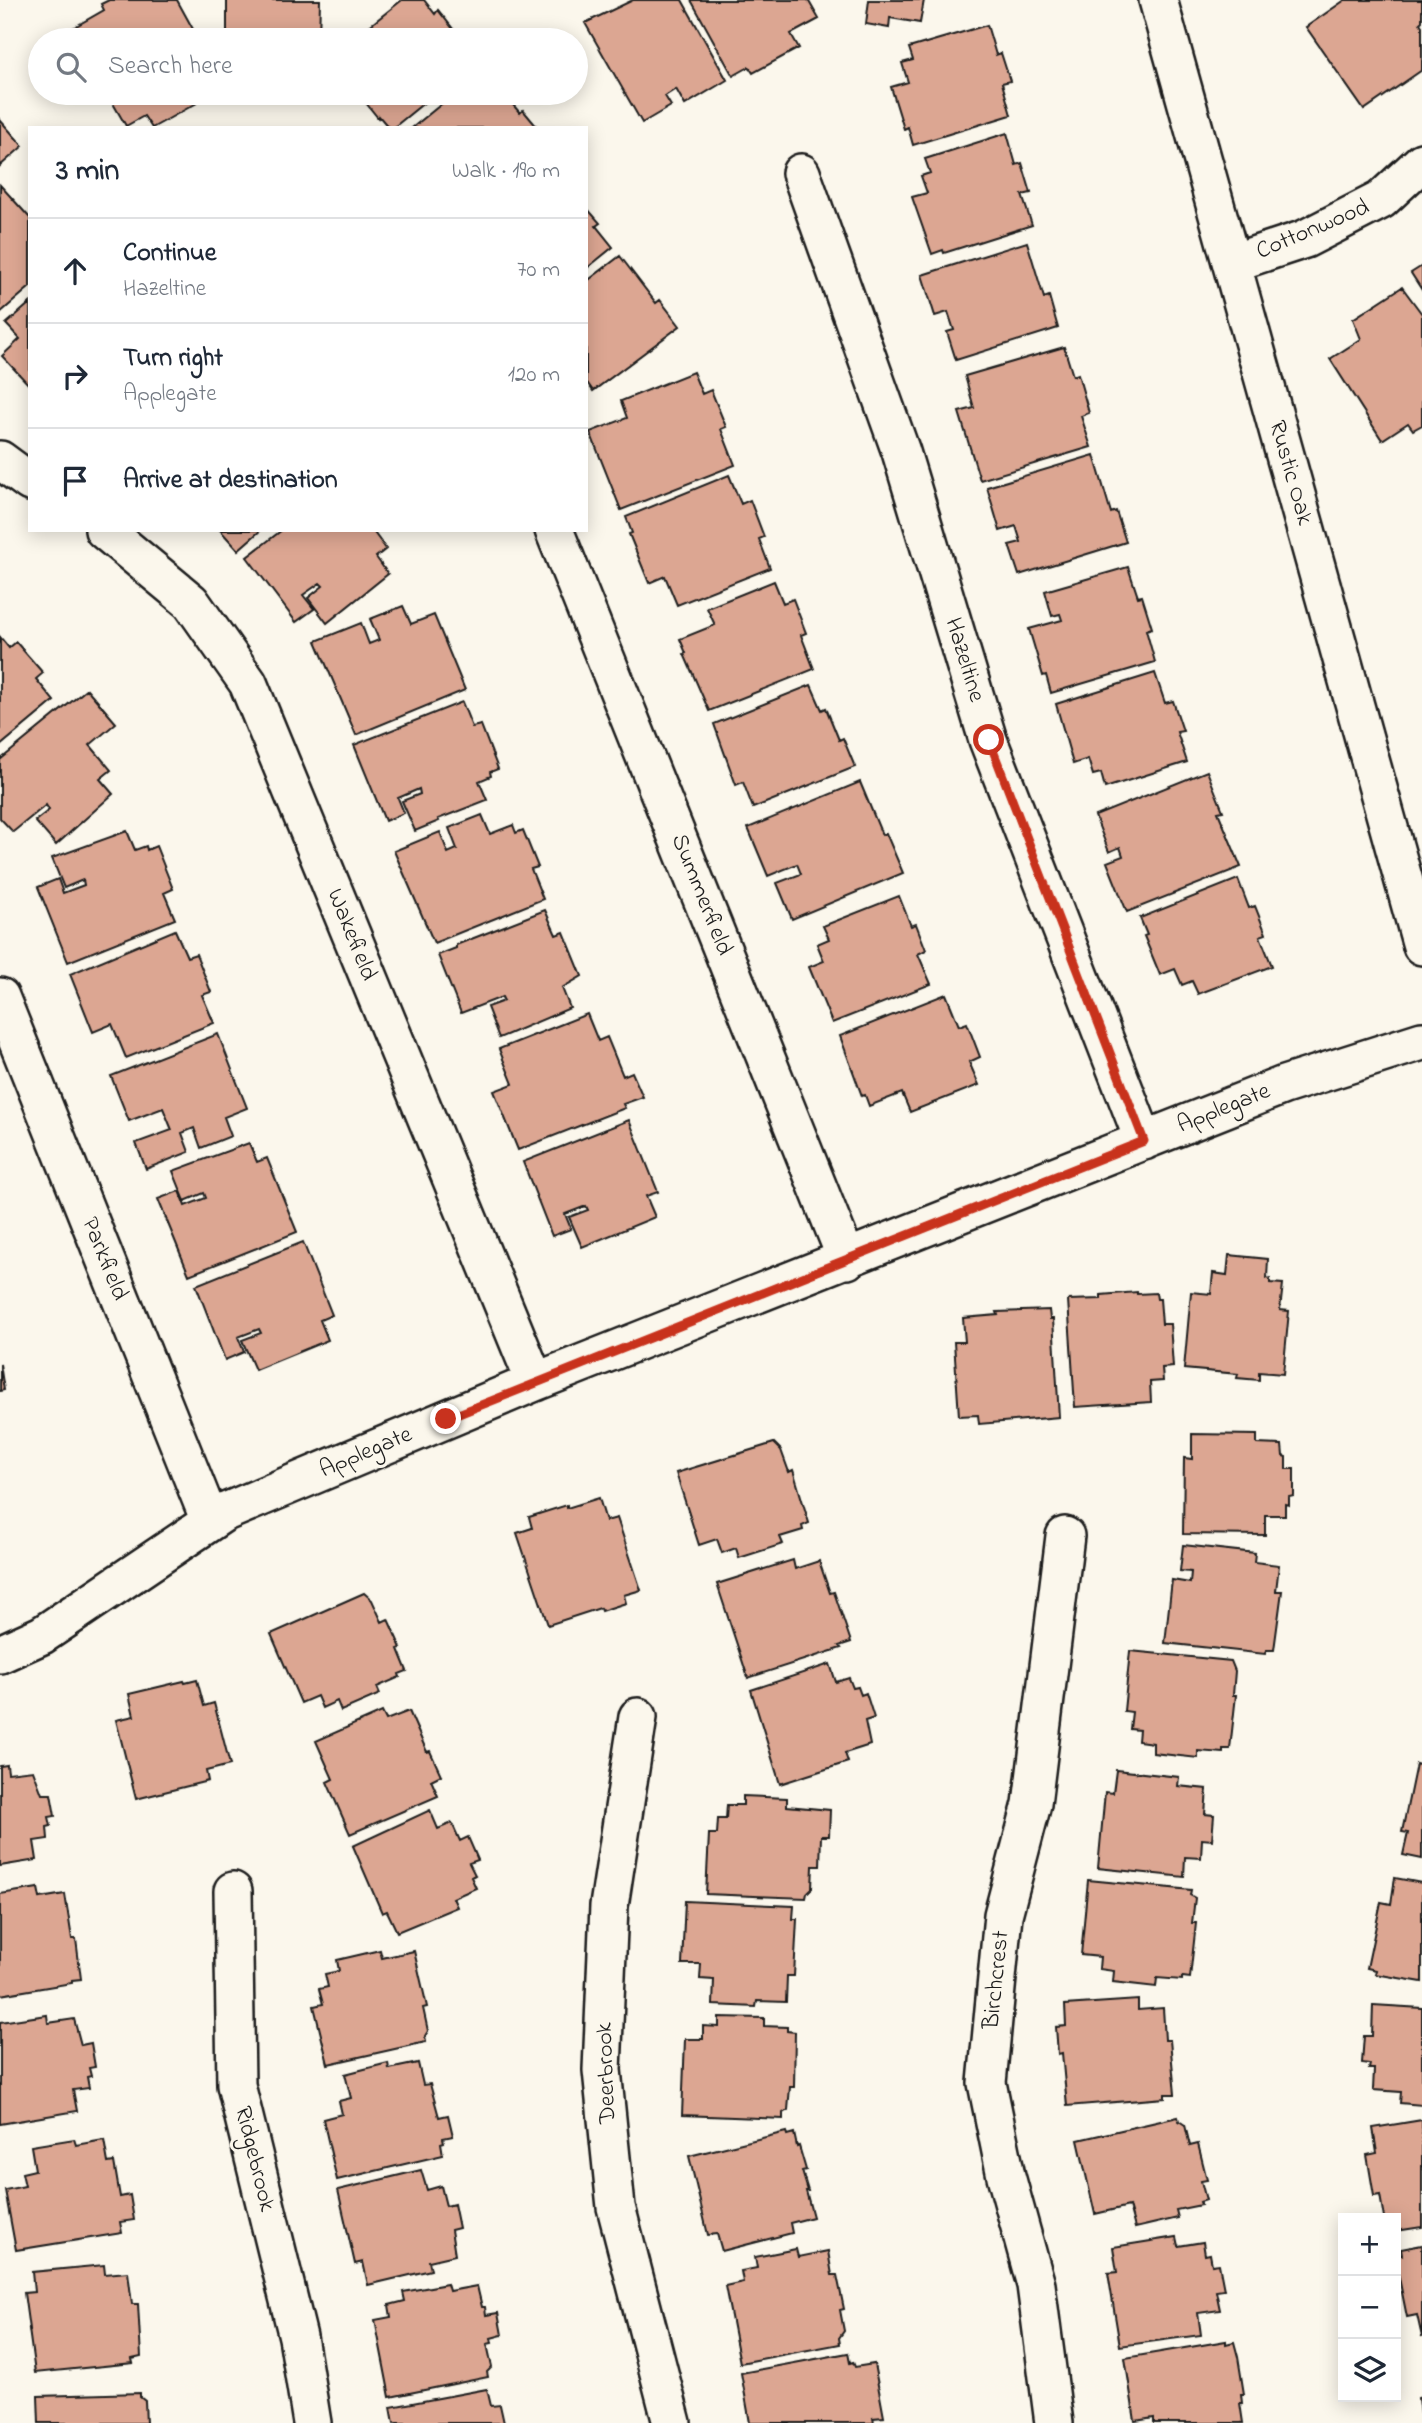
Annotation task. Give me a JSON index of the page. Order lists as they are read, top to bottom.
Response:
{
  "streets": {
    "street": [
      "Cottonwood",
      "Rustic Oak",
      "Hazeltine",
      "Summerfield",
      "Wakefield",
      "Applegate",
      "Parkfield",
      "Birchcrest",
      "Deerbrook",
      "Ridgebrook"
    ]
  },
  "crossings": [
    ["Cottonwood", "Rustic Oak"],
    ["Hazeltine", "Applegate"],
    ["Summerfield", "Applegate"],
    ["Wakefield", "Applegate"],
    ["Applegate", "Parkfield"]
  ],
  "page": {
    "search": "Search here",
    "heading": ["3 min", "Walk · 190 m"],
    "list": [
      ["Continue", "Hazeltine", "70 m"],
      ["Turn right", "Applegate", "120 m"],
      "Arrive at destination"
    ],
    "map_buttons": ["+", "−"]
  }
}
